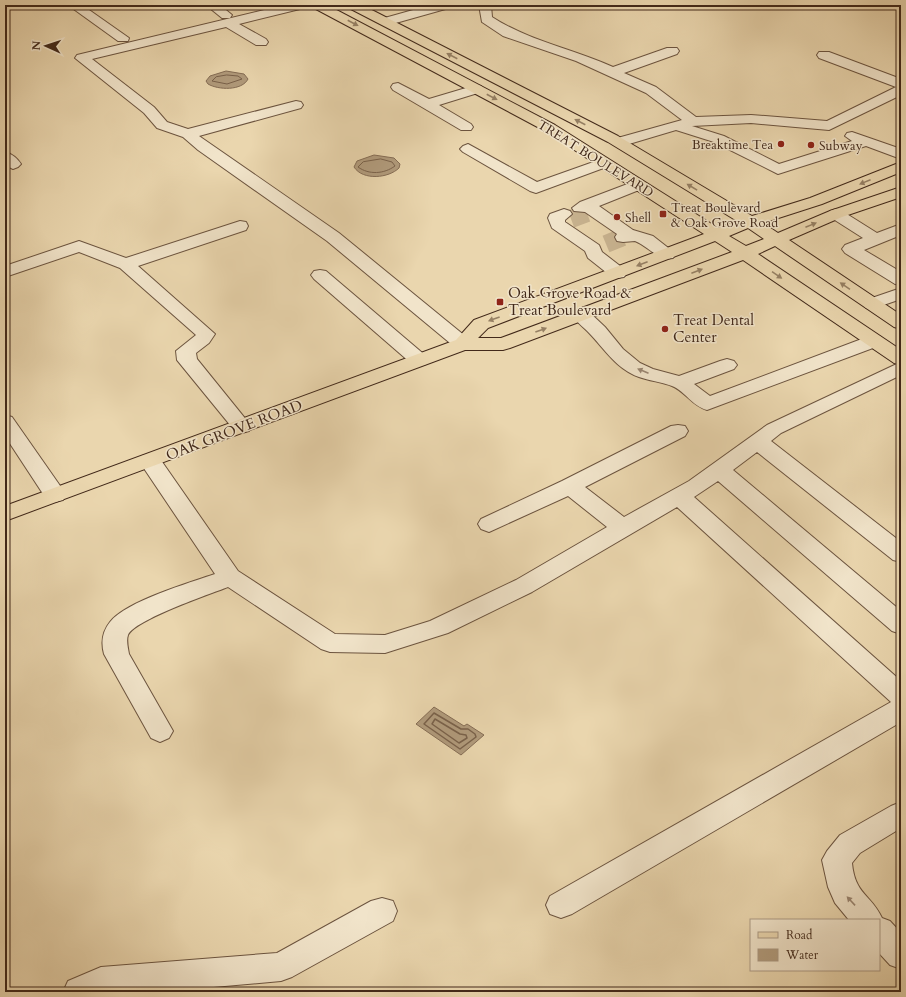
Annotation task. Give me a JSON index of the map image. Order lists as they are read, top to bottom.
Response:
{
  "streets": {
    "main road": ["TREAT BOULEVARD", "OAK GROVE ROAD"]
  },
  "crossings": [
    ["TREAT BOULEVARD", "OAK GROVE ROAD"]
  ],
  "places": {
    "other": [
      "Breaktime Tea",
      "Subway",
      "Shell",
      "Treat Dental Center"
    ],
    "transit": ["Treat Boulevard & Oak Grove Road", "Oak Grove Road & Treat Boulevard"]
  },
  "legend": ["Road", "Water"],
  "north": "left"
}
